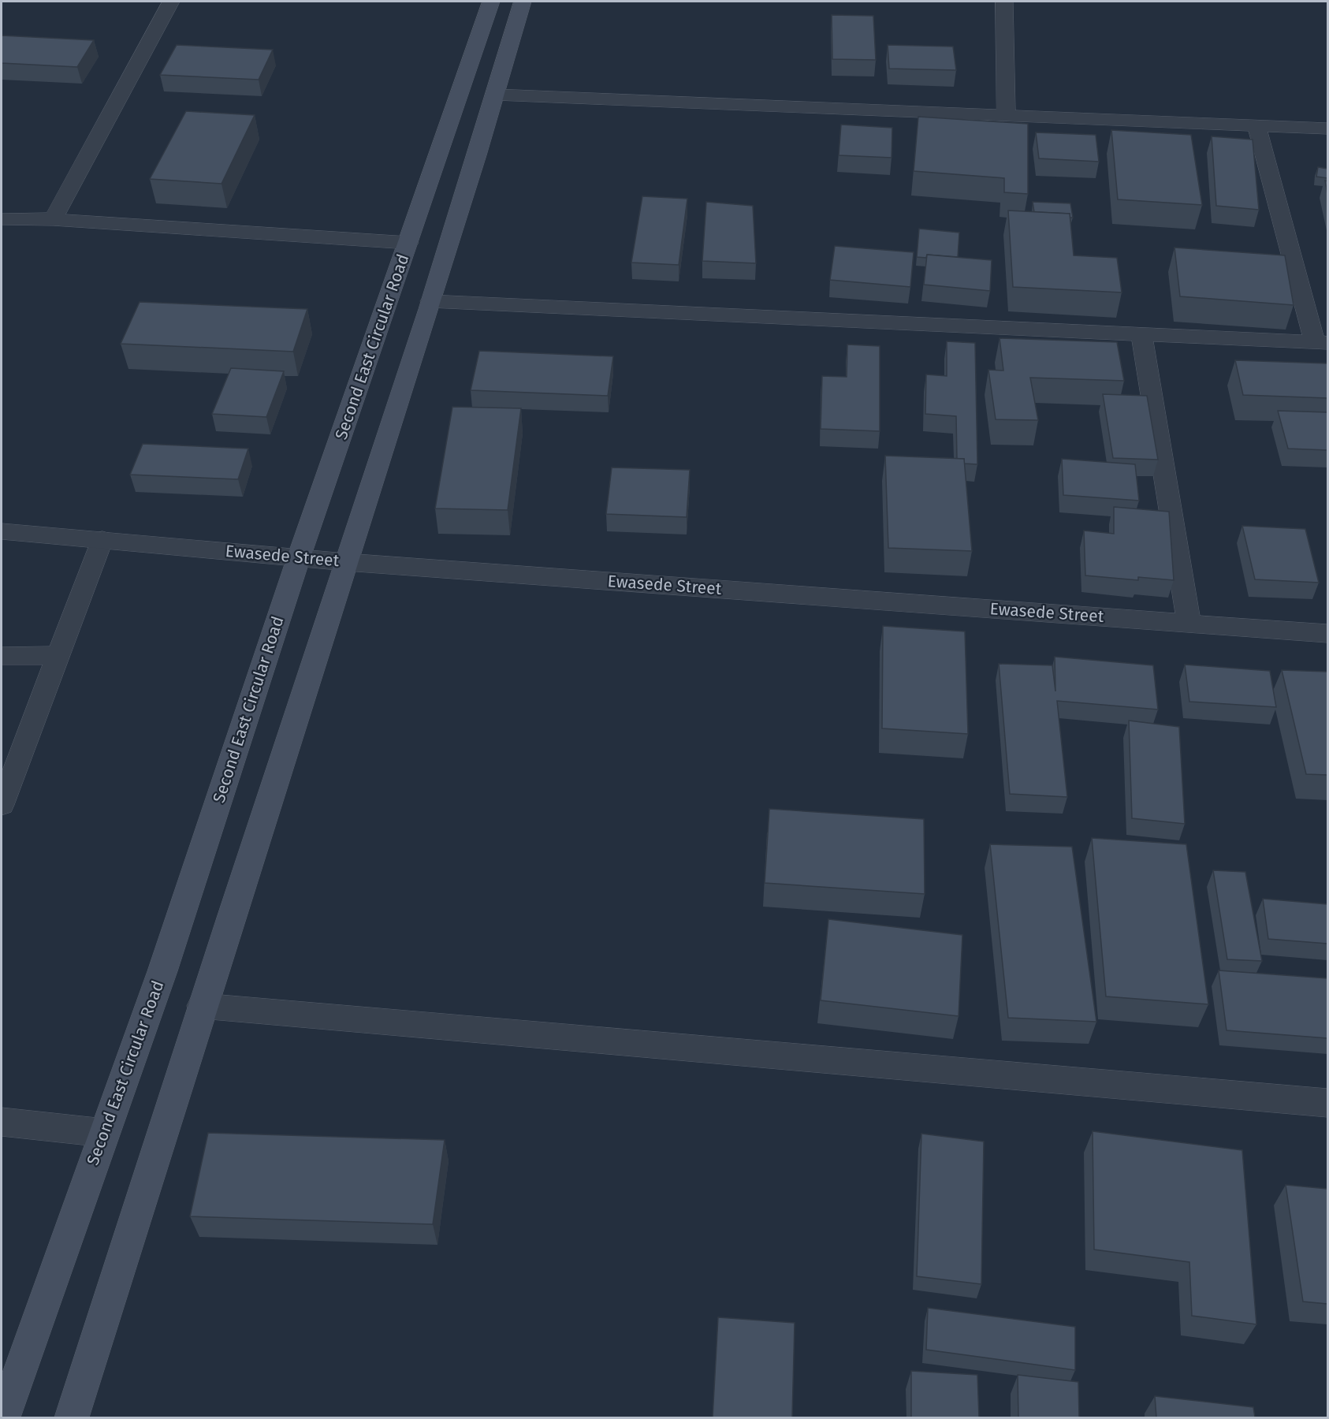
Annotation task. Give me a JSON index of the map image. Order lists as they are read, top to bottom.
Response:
{
  "streets": {
    "main road": ["Second East Circular Road"],
    "street": ["Ewasede Street"]
  },
  "crossings": [
    ["Second East Circular Road", "Ewasede Street"]
  ]
}
